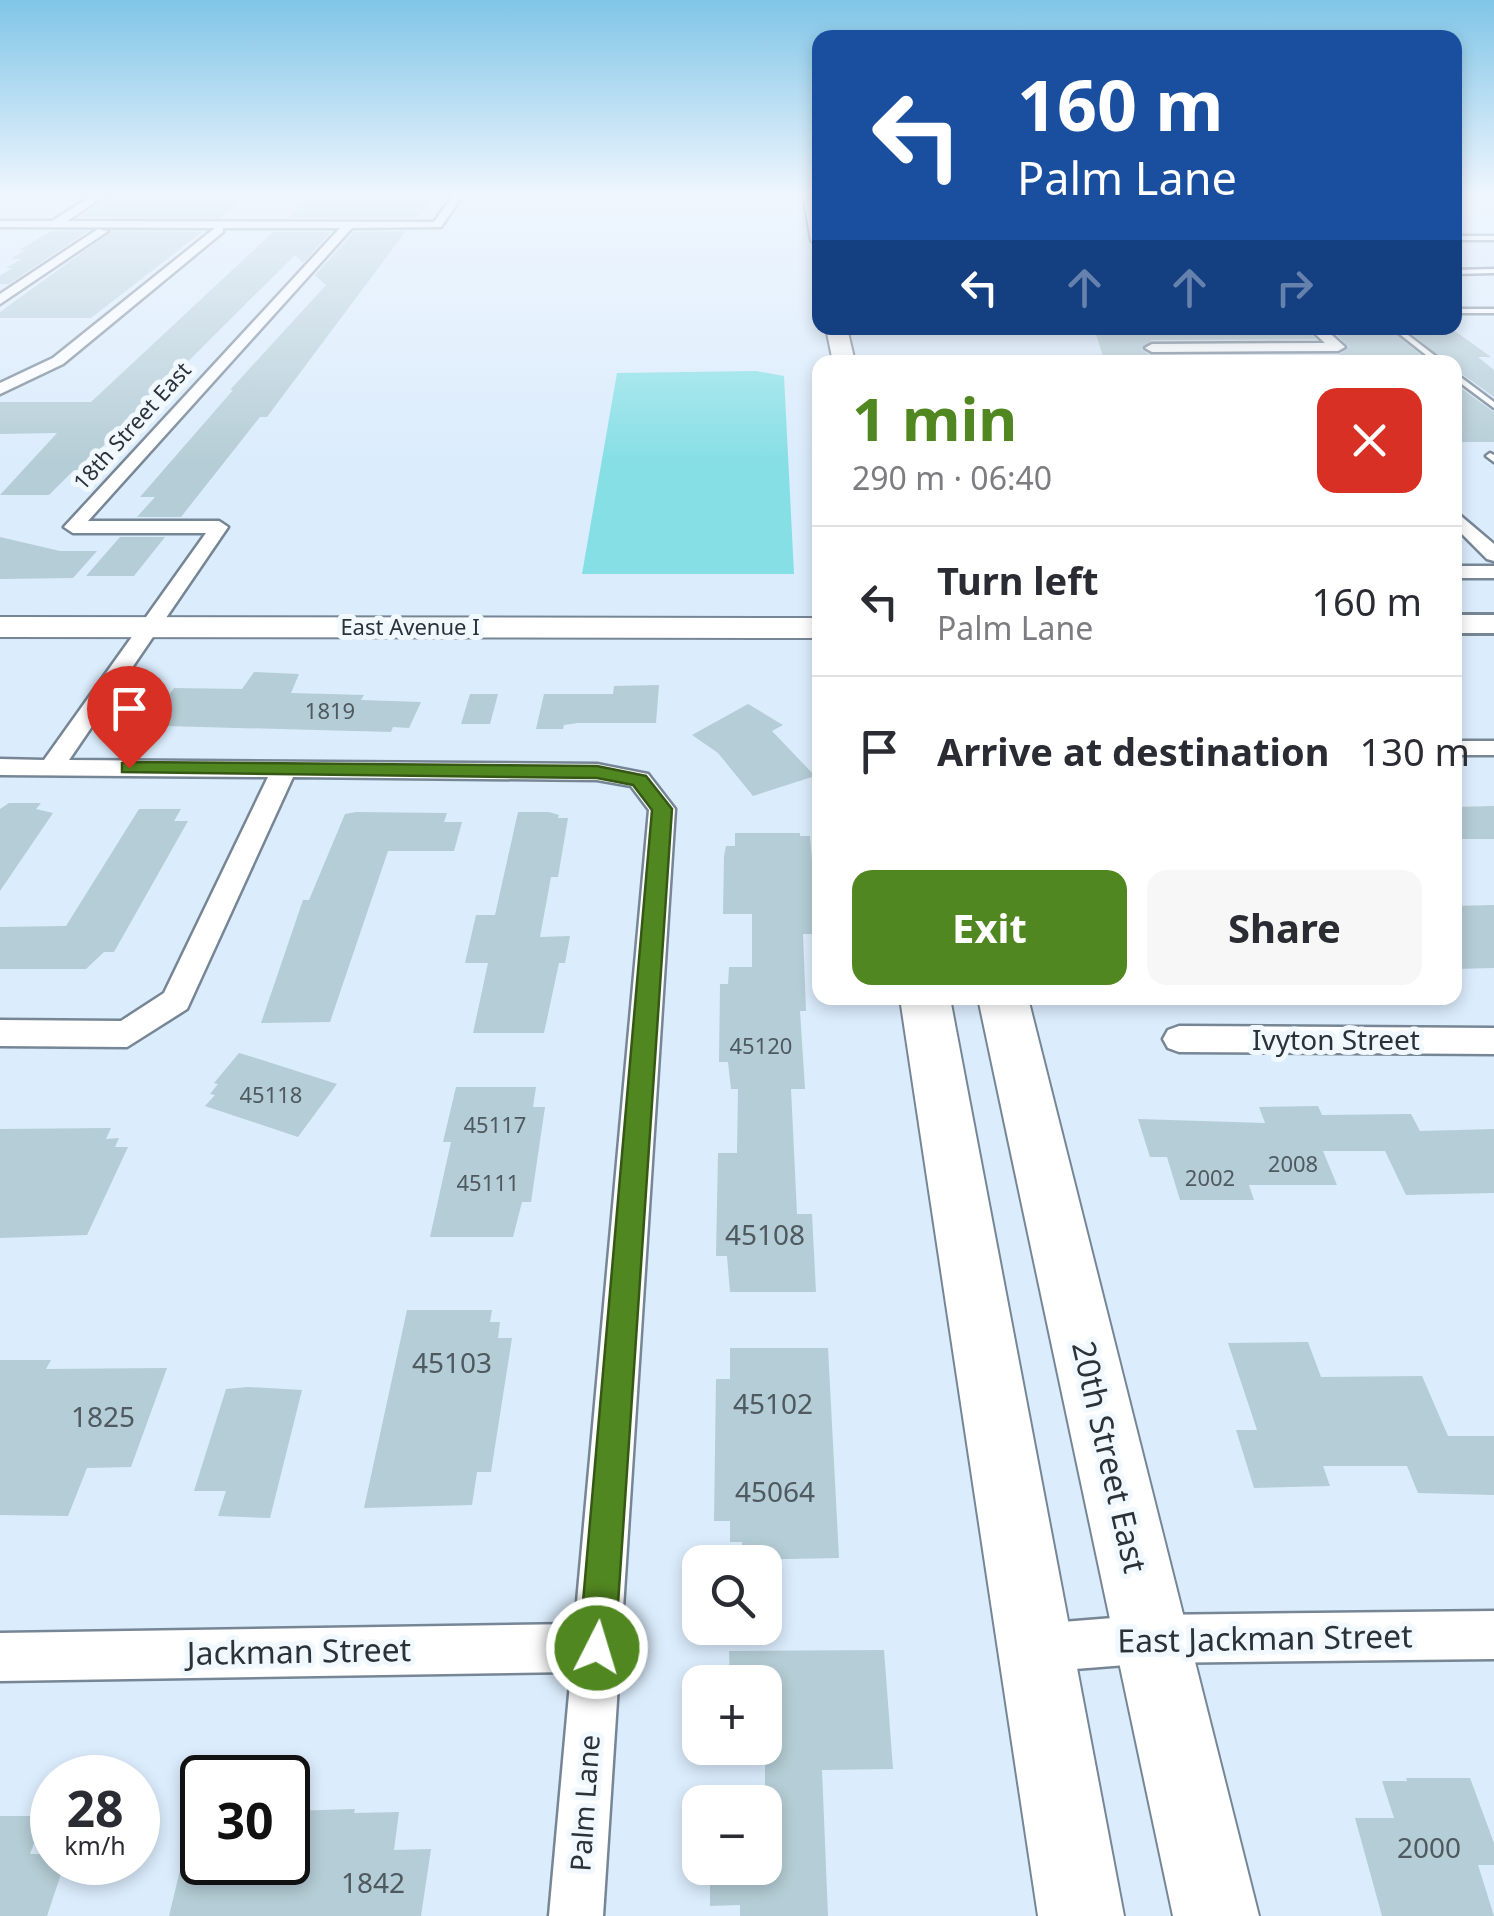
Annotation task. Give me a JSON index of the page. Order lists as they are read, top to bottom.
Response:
{
  "streets": {
    "main road": ["East Avenue I", "20th Street East"],
    "street": [
      "18th Street East",
      "Ivyton Street",
      "East Jackman Street",
      "Jackman Street",
      "Palm Lane"
    ]
  },
  "crossings": [
    ["18th Street East", "East Avenue I"],
    ["20th Street East", "East Jackman Street"],
    ["Jackman Street", "Palm Lane"]
  ],
  "house_numbers": [
    "1819",
    "45120",
    "45118",
    "45117",
    "2008",
    "2002",
    "45111",
    "45108",
    "45103",
    "45102",
    "1825",
    "45064",
    "2000",
    "1842"
  ],
  "page": {
    "turn": ["160 m", "Palm Lane"],
    "heading": ["1 min", "290 m · 06:40"],
    "list": [
      {
        "name": "Turn left",
        "note": "Palm Lane",
        "value": "160 m"
      },
      {
        "name": "Arrive at destination",
        "value": "130 m"
      }
    ],
    "buttons": ["Exit", "Share"],
    "map_buttons": ["+", "−"],
    "speed": "28 km/h",
    "limit": "30"
  }
}
